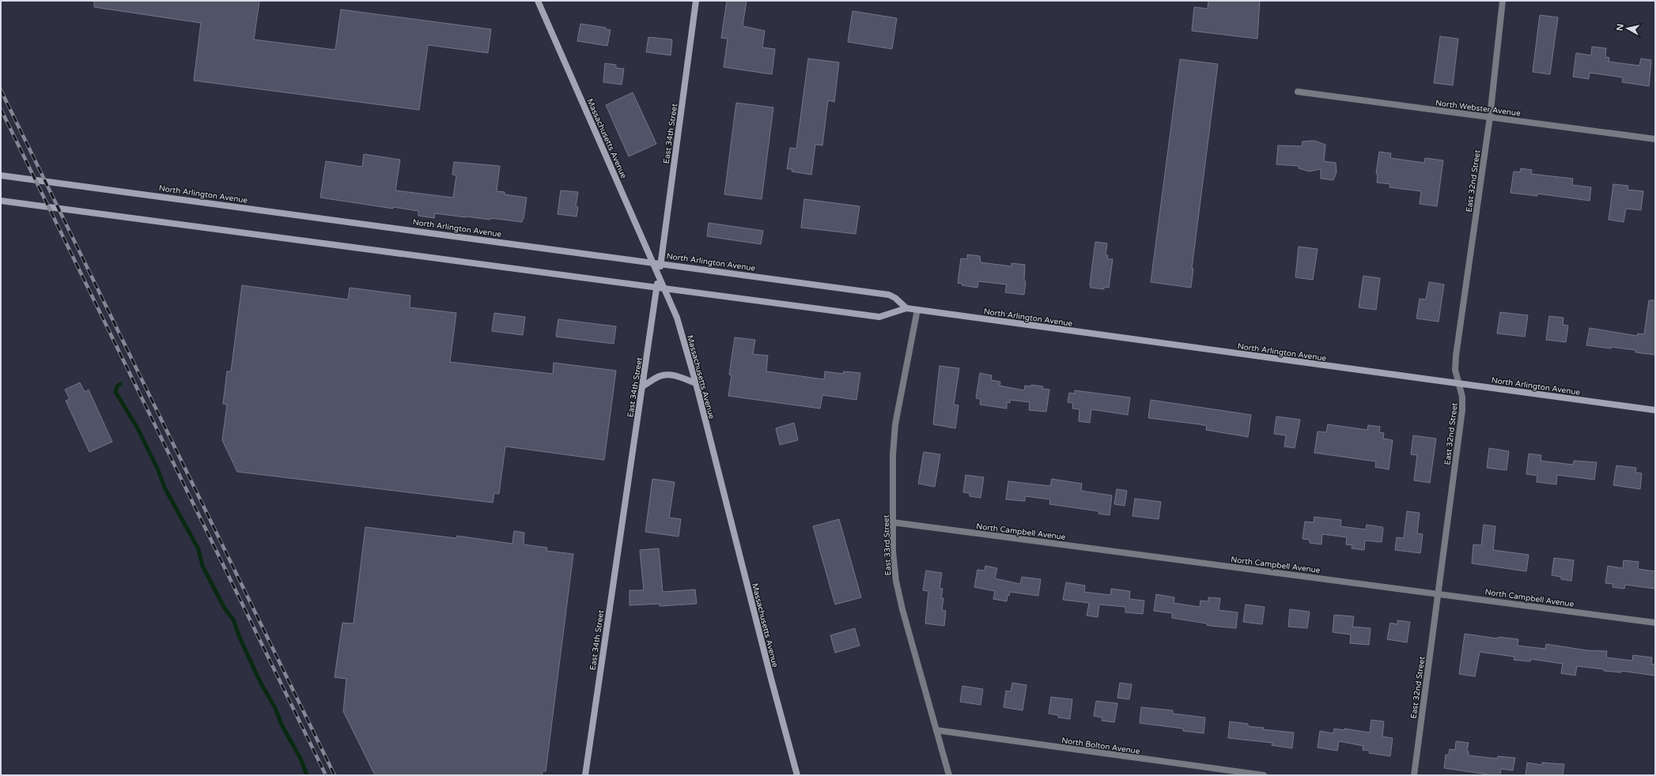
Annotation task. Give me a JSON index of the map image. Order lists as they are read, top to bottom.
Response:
{
  "streets": {
    "main road": ["East 34th Street", "Massachusetts Avenue", "North Arlington Avenue"],
    "street": [
      "North Webster Avenue",
      "East 32nd Street",
      "North Campbell Avenue",
      "East 33rd Street",
      "North Bolton Avenue"
    ]
  },
  "crossings": [
    ["North Webster Avenue", "East 32nd Street"],
    ["East 34th Street", "Massachusetts Avenue"],
    ["East 34th Street", "North Arlington Avenue"],
    ["Massachusetts Avenue", "North Arlington Avenue"],
    ["East 32nd Street", "North Arlington Avenue"],
    ["East 32nd Street", "North Campbell Avenue"],
    ["North Arlington Avenue", "East 33rd Street"],
    ["North Campbell Avenue", "East 33rd Street"],
    ["East 33rd Street", "North Bolton Avenue"]
  ],
  "north": "left"
}
